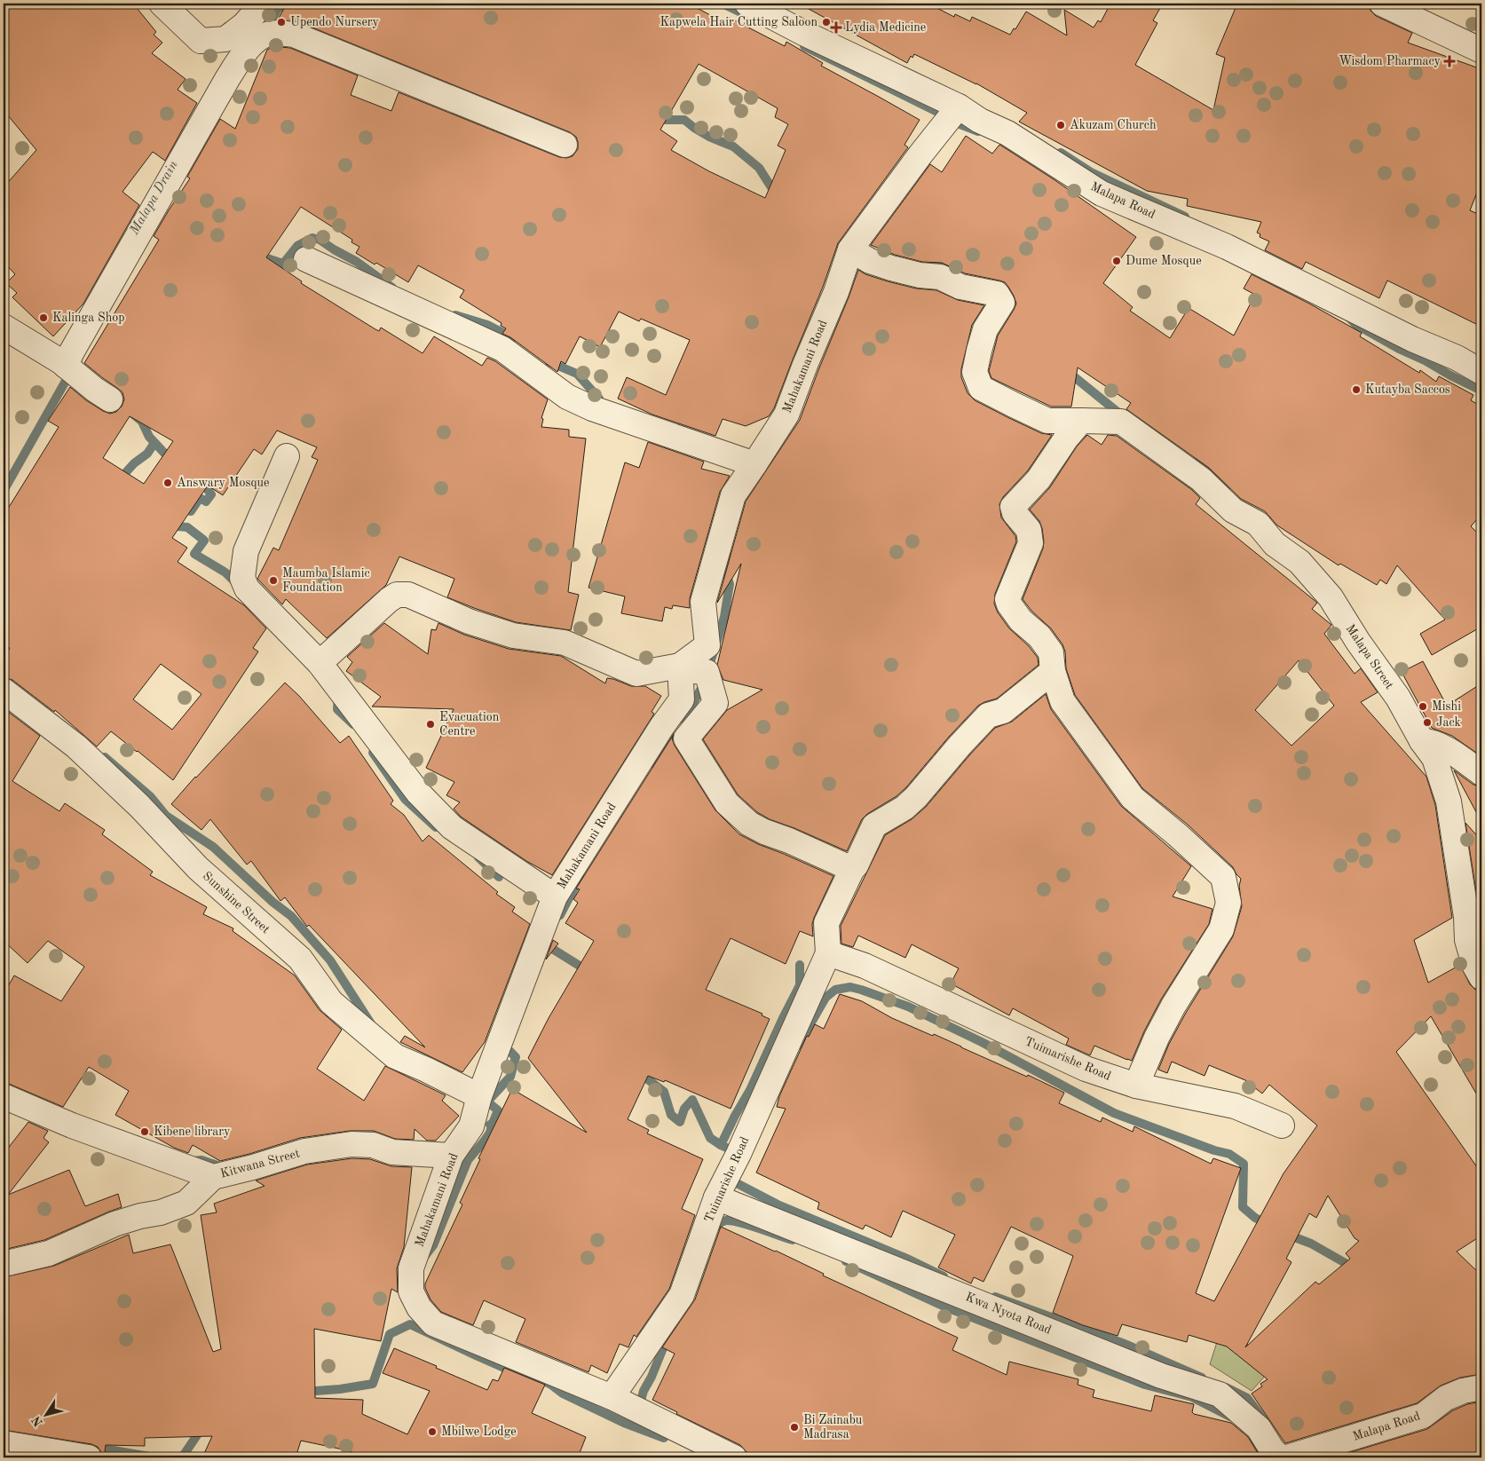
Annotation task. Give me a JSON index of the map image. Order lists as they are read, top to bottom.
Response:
{
  "streets": {
    "street": [
      "Malapa Road",
      "Mahakamani Road",
      "Malapa Street",
      "Sunshine Street",
      "Tuimarishe Road",
      "Kitwana Street",
      "Kwa Nyota Road"
    ]
  },
  "crossings": [
    ["Malapa Road", "Mahakamani Road"],
    ["Mahakamani Road", "Sunshine Street"],
    ["Mahakamani Road", "Tuimarishe Road"],
    ["Mahakamani Road", "Kitwana Street"],
    ["Tuimarishe Road", "Kwa Nyota Road"]
  ],
  "water": ["Malapa Drain"],
  "places": {
    "other": [
      "Upendo Nursery",
      "Kapwela Hair Cutting Saloon",
      "Akuzam Church",
      "Dume Mosque",
      "Kalinga Shop",
      "Kutayba Saccos",
      "Answary Mosque",
      "Maumba Islamic Foundation",
      "Mishi",
      "Jack",
      "Evacuation Centre",
      "Kibene library",
      "Bi Zainabu Madrasa",
      "Mbilwe Lodge"
    ],
    "health": ["Lydia Medicine", "Wisdom Pharmacy"]
  },
  "north": "bottom left"
}
